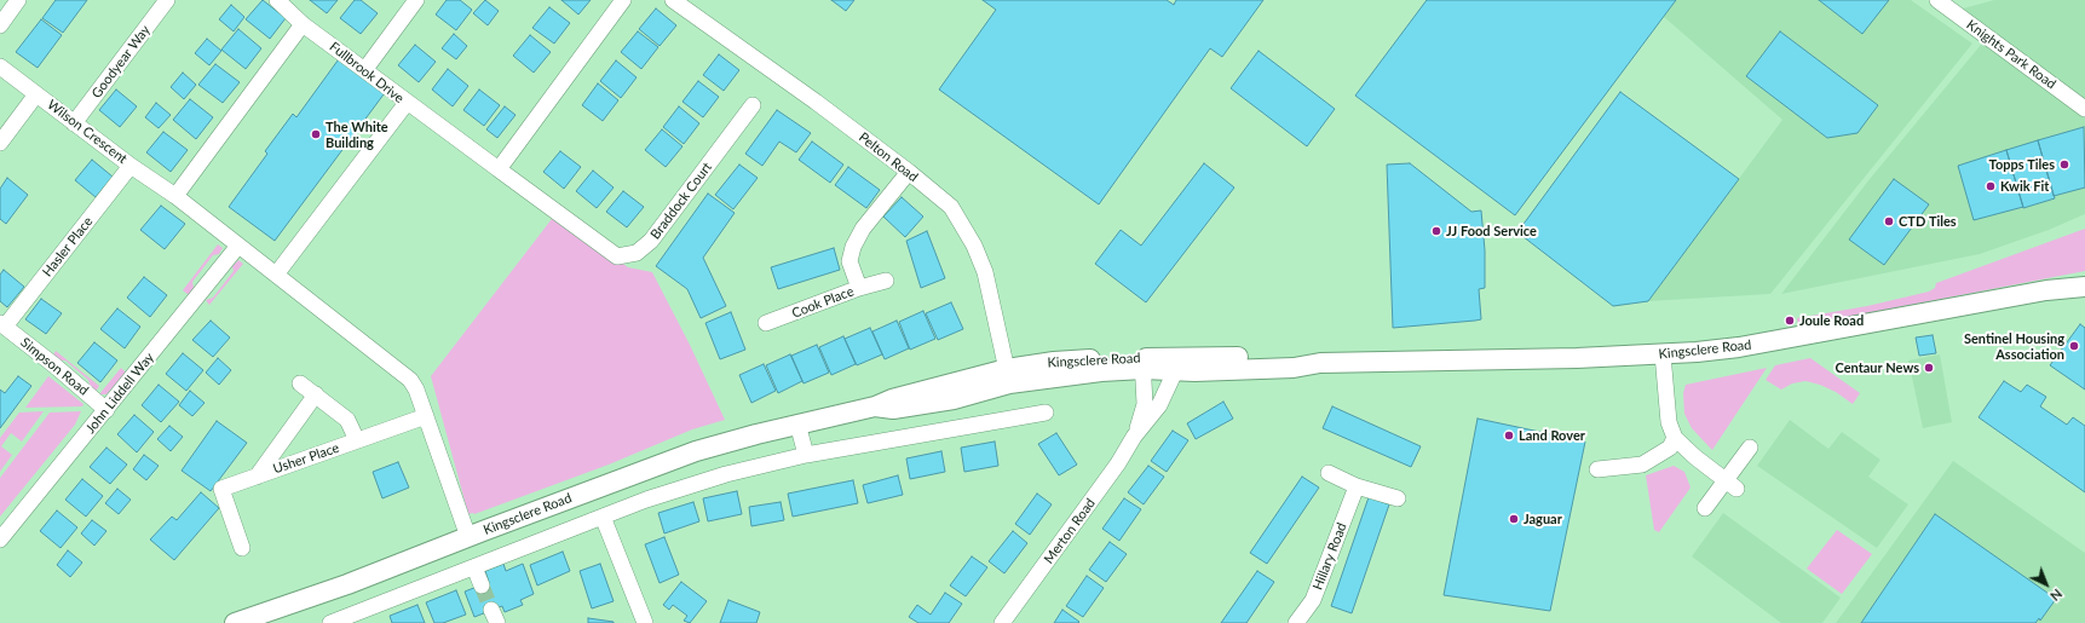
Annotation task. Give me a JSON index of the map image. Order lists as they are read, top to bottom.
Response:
{
  "streets": {
    "street": [
      "Knights Park Road",
      "Goodyear Way",
      "Fullbrook Drive",
      "Wilson Crescent",
      "Pelton Road",
      "Braddock Court",
      "Hasler Place",
      "Cook Place",
      "Kingsclere Road",
      "Simpson Road",
      "John Liddell Way",
      "Usher Place",
      "Merton Road",
      "Hillary Road"
    ]
  },
  "crossings": [
    ["Goodyear Way", "Wilson Crescent"],
    ["Fullbrook Drive", "Braddock Court"],
    ["Wilson Crescent", "Hasler Place"],
    ["Pelton Road", "Cook Place"],
    ["Pelton Road", "Kingsclere Road"],
    ["Hasler Place", "Simpson Road"],
    ["Kingsclere Road", "Merton Road"],
    ["Simpson Road", "John Liddell Way"]
  ],
  "places": [
    "The White Building",
    "Topps Tiles",
    "Kwik Fit",
    "CTD Tiles",
    "JJ Food Service",
    "Joule Road",
    "Sentinel Housing Association",
    "Centaur News",
    "Land Rover",
    "Jaguar"
  ],
  "north": "bottom right"
}
